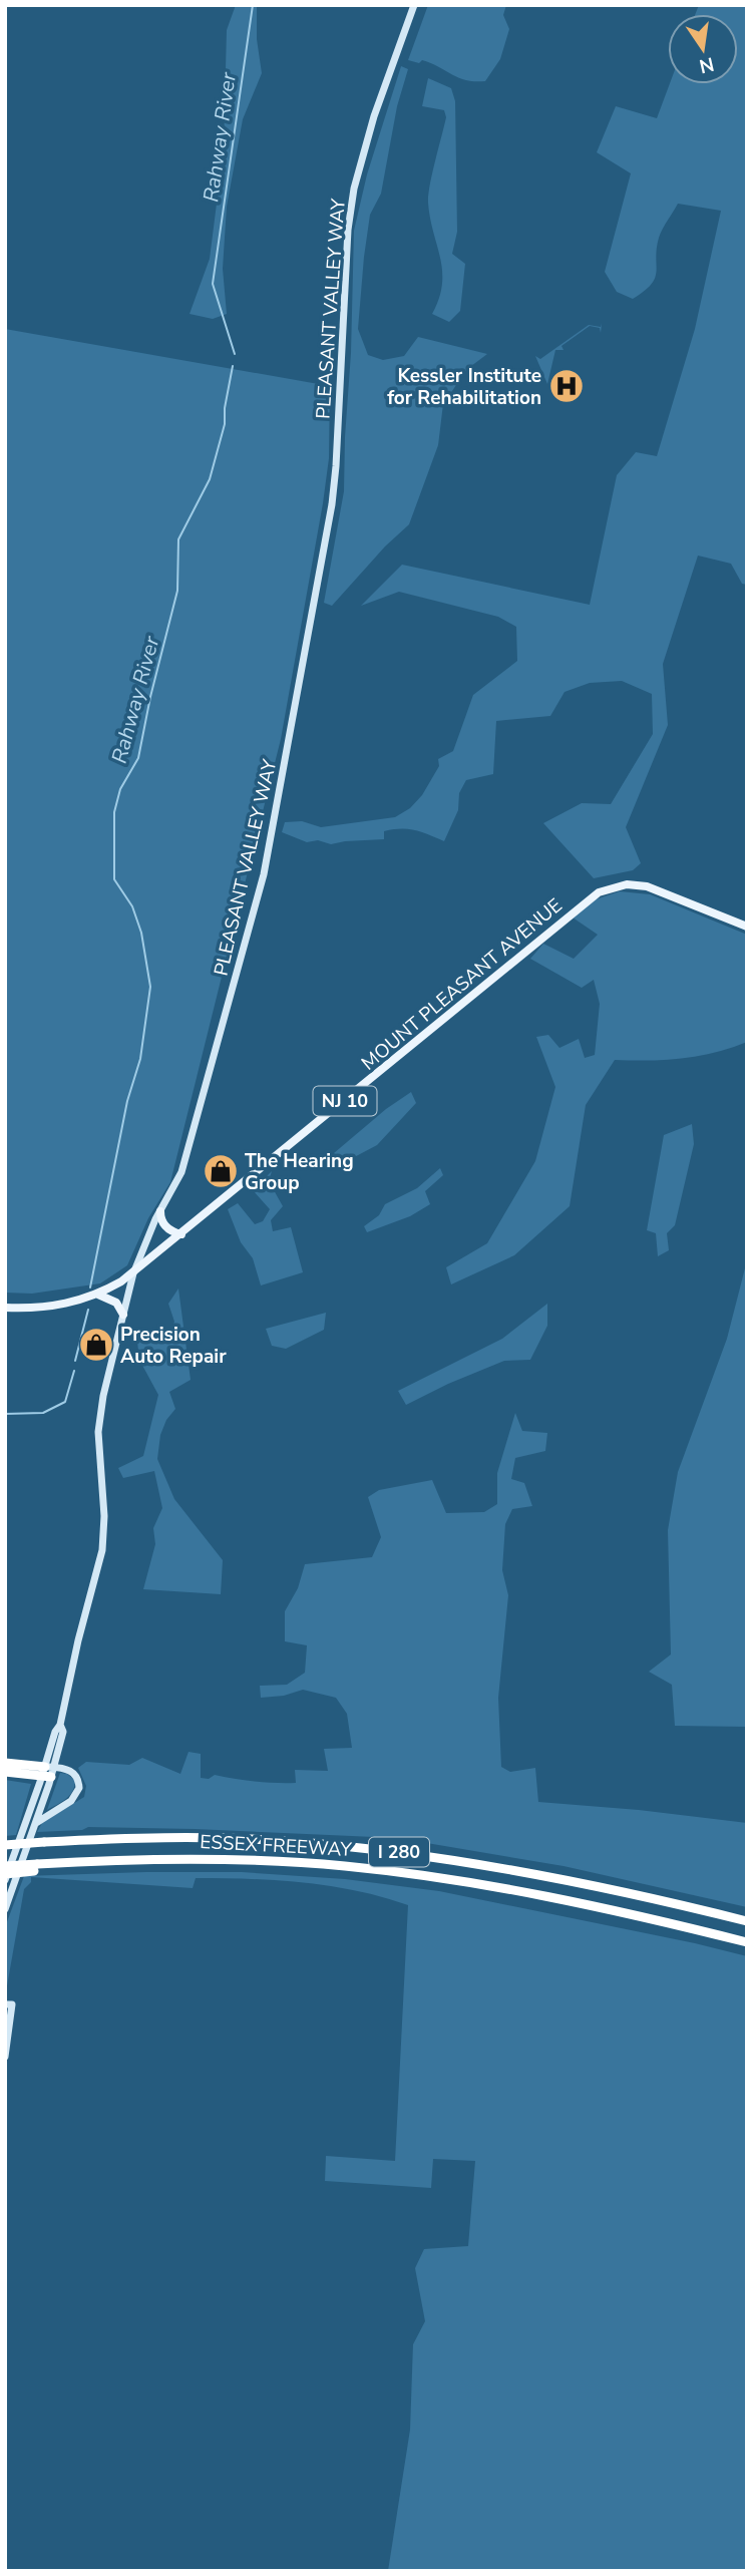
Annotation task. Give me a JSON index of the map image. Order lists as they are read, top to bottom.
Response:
{
  "streets": {
    "highway": ["ESSEX FREEWAY", "I 280"],
    "main road": ["PLEASANT VALLEY WAY", "MOUNT PLEASANT AVENUE", "NJ 10"]
  },
  "crossings": [
    ["PLEASANT VALLEY WAY", "MOUNT PLEASANT AVENUE"]
  ],
  "water": ["Rahway River"],
  "places": {
    "hospital": ["Kessler Institute for Rehabilitation"],
    "shop": ["The Hearing Group", "Precision Auto Repair"]
  },
  "north": "bottom"
}
